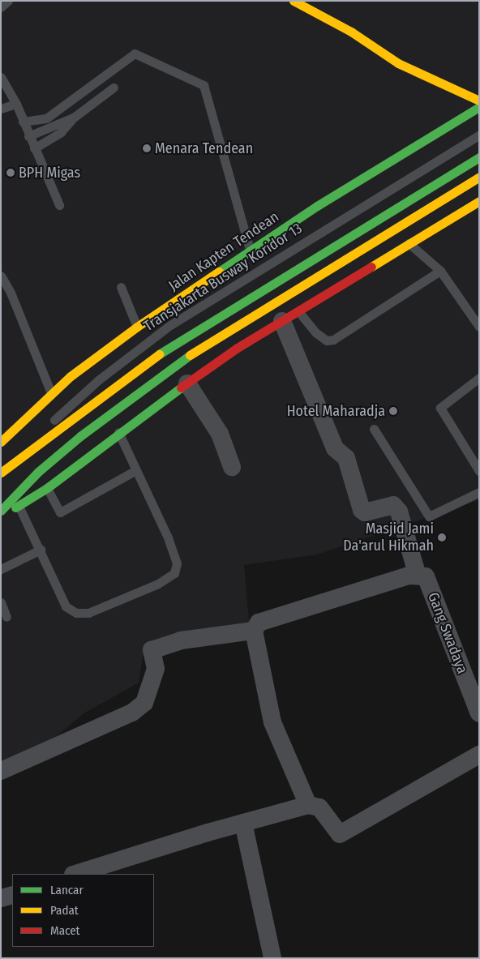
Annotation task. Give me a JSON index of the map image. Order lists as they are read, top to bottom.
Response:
{
  "streets": {
    "main road": ["Jalan Kapten Tendean"],
    "street": ["Gang Swadaya"],
    "lane": ["Transjakarta Busway Koridor 13"]
  },
  "places": [
    "Menara Tendean",
    "BPH Migas",
    "Hotel Maharadja",
    "Masjid Jami Da'arul Hikmah"
  ],
  "legend": ["Lancar", "Padat", "Macet"]
}
